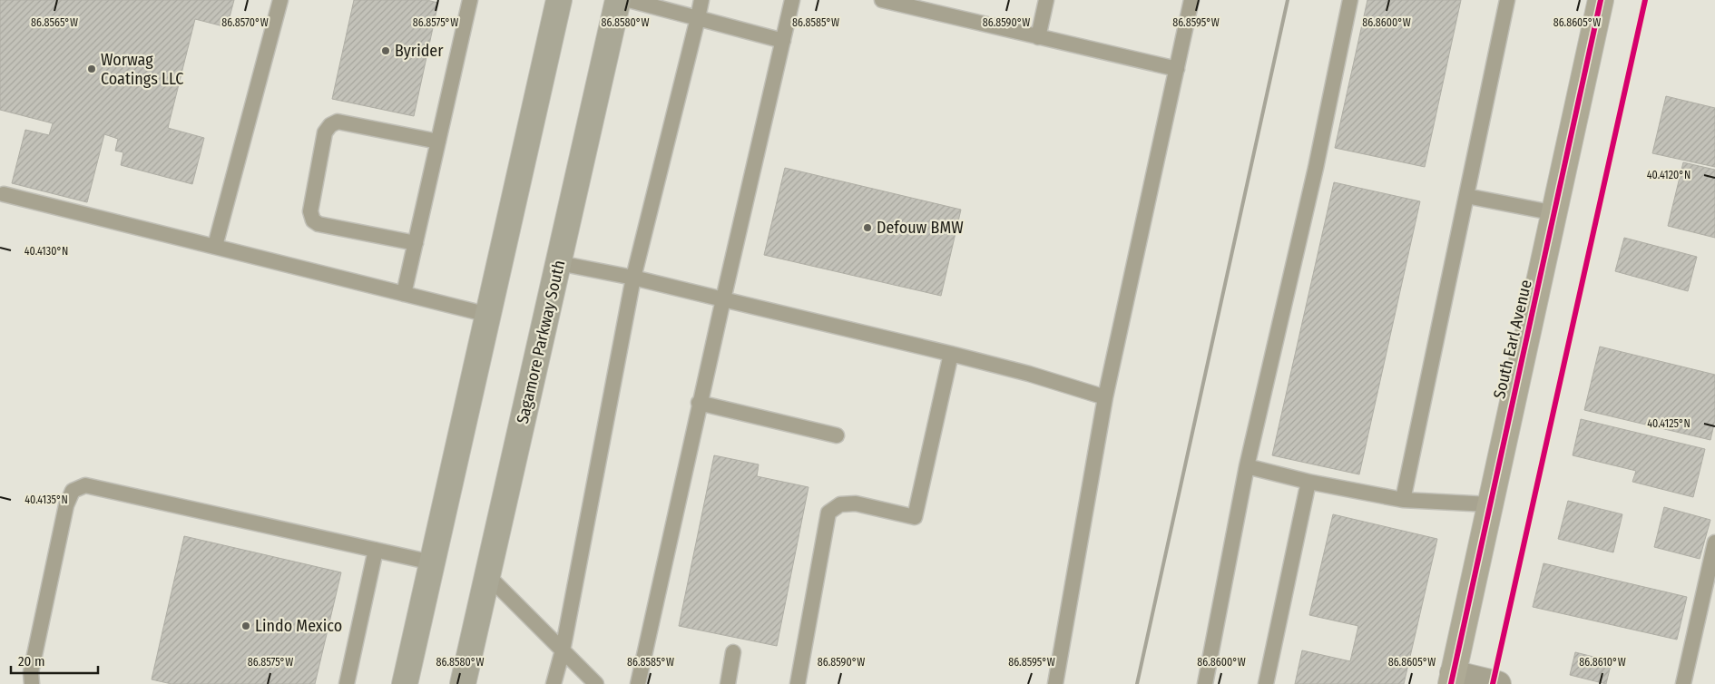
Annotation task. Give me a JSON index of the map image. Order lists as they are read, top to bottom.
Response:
{
  "streets": {
    "main road": ["Sagamore Parkway South"],
    "street": ["South Earl Avenue"]
  },
  "places": [
    "Byrider",
    "Worwag Coatings LLC",
    "Defouw BMW",
    "Lindo Mexico"
  ],
  "scale_bar": "20 m",
  "coordinates": [
    "86.8565°W",
    "86.8570°W",
    "86.8575°W",
    "86.8580°W",
    "86.8585°W",
    "86.8590°W",
    "86.8595°W",
    "86.8600°W",
    "86.8605°W",
    "40.4120°N",
    "40.4130°N",
    "40.4125°N",
    "40.4135°N",
    "86.8610°W"
  ]
}
